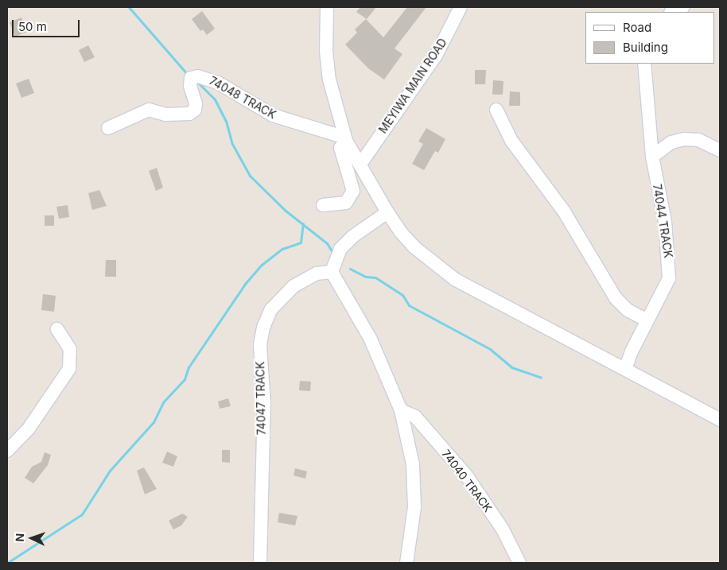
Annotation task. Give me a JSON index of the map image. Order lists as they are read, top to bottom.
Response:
{
  "streets": {
    "street": [
      "MEYIWA MAIN ROAD",
      "74048 TRACK",
      "74044 TRACK",
      "74047 TRACK",
      "74040 TRACK"
    ]
  },
  "legend": ["Road", "Building"],
  "scale_bar": "50 m",
  "north": "left"
}
